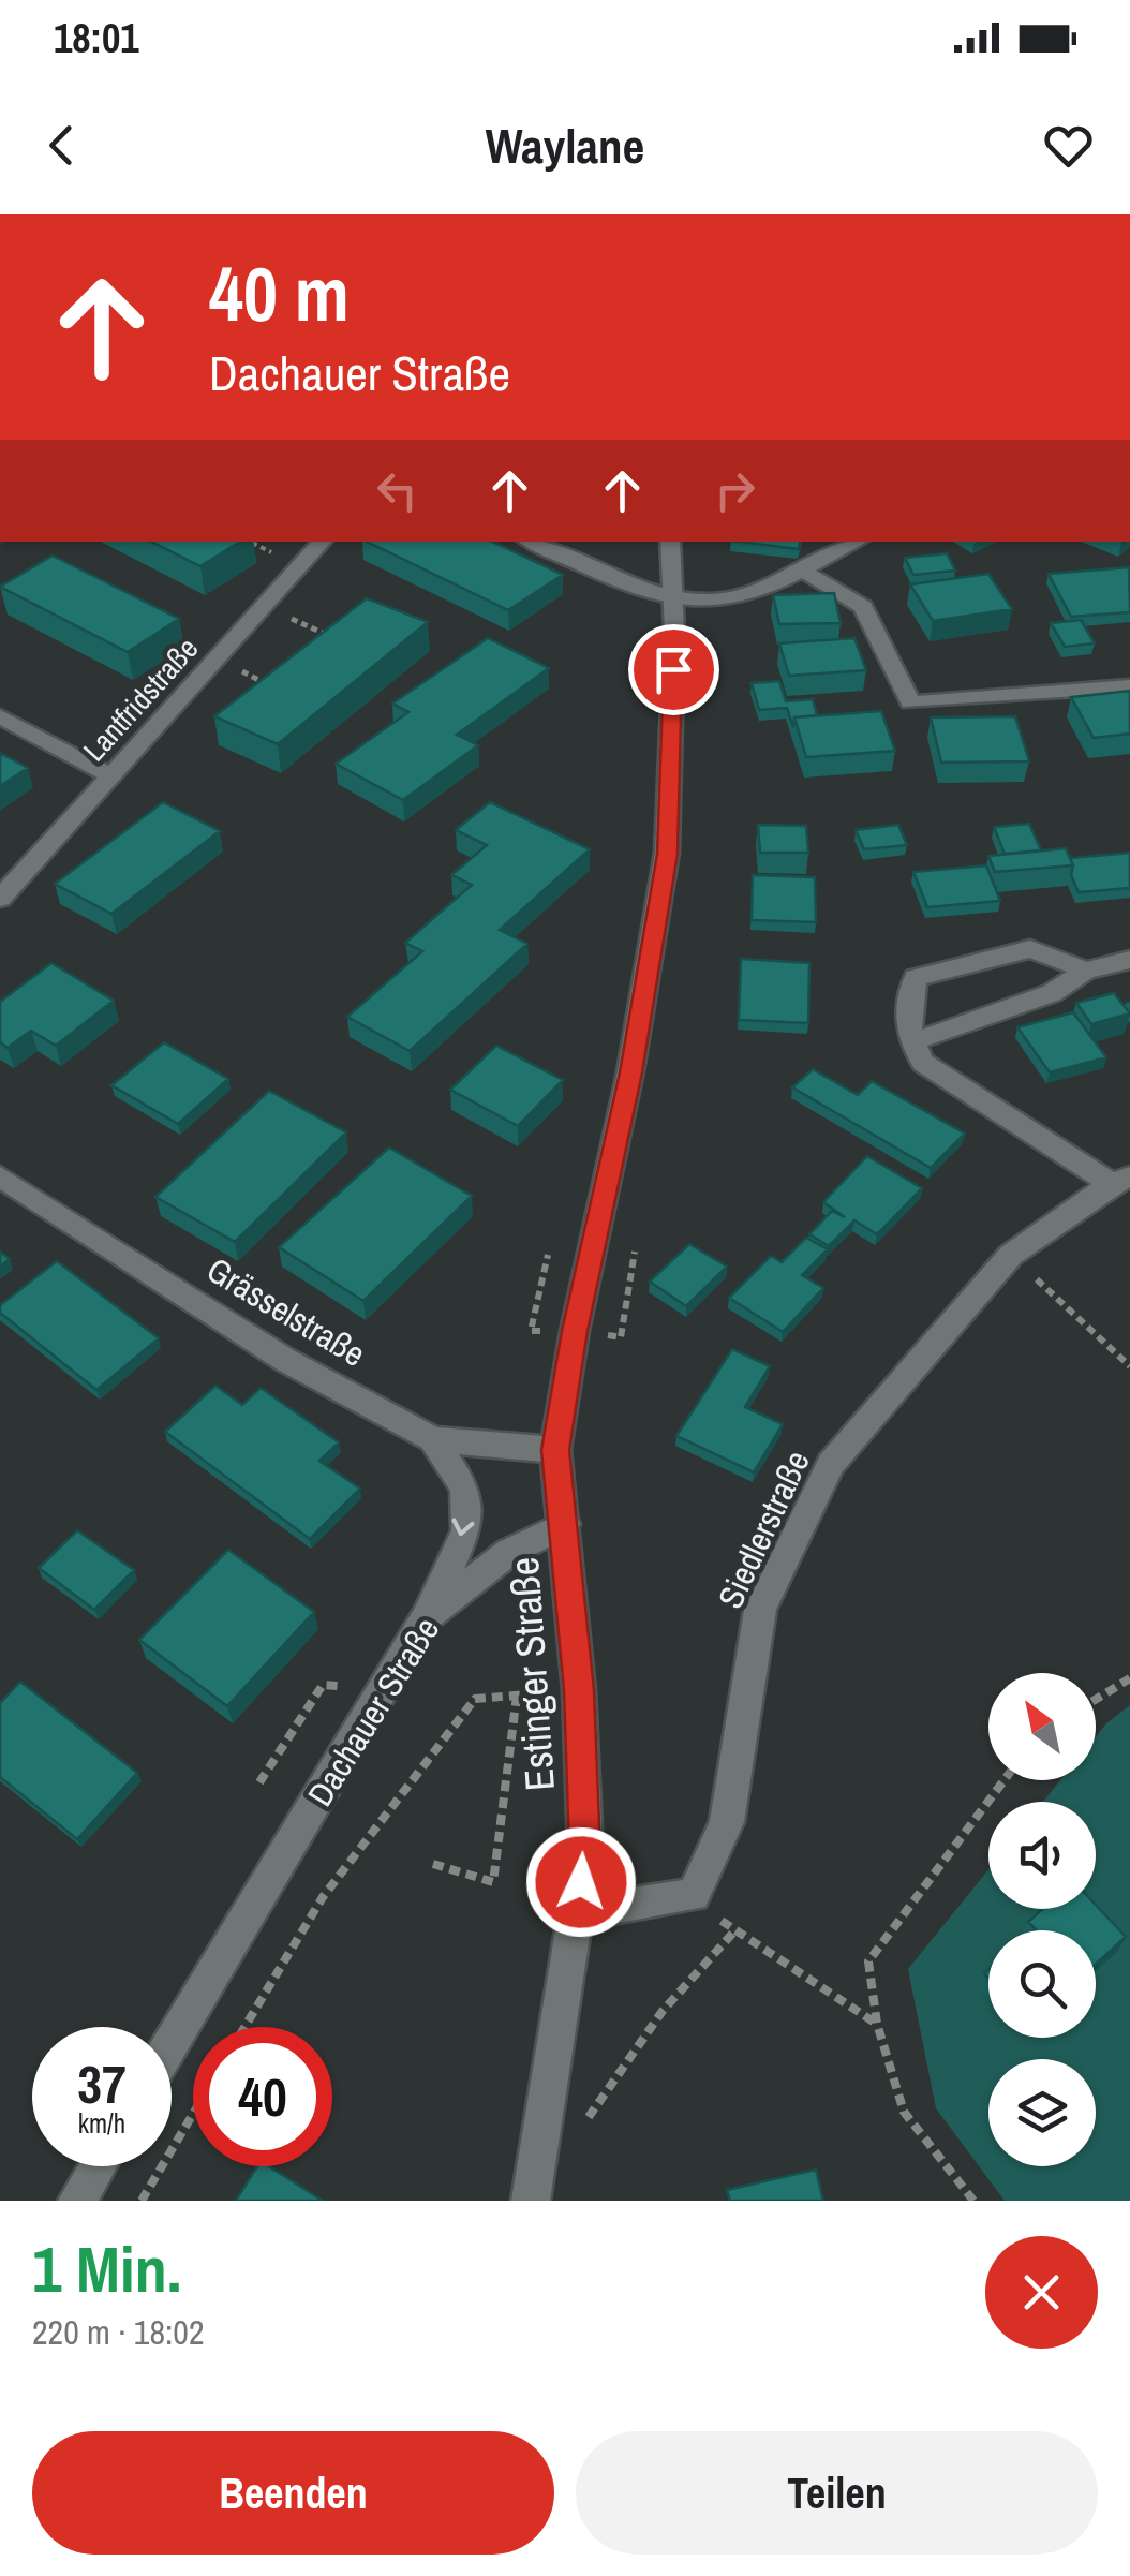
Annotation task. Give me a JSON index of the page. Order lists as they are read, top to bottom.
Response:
{
  "streets": {
    "street": [
      "Lantfridstraße",
      "Grässelstraße",
      "Siedlerstraße",
      "Estinger Straße",
      "Dachauer Straße"
    ]
  },
  "crossings": [
    ["Estinger Straße", "Dachauer Straße"]
  ],
  "north": "top left",
  "page": {
    "status": "18:01",
    "header": "Waylane",
    "turn": ["40 m", "Dachauer Straße"],
    "speed": "37 km/h",
    "limit": "40",
    "heading": ["1 Min.", "220 m · 18:02"],
    "buttons": ["Beenden", "Teilen"]
  }
}
